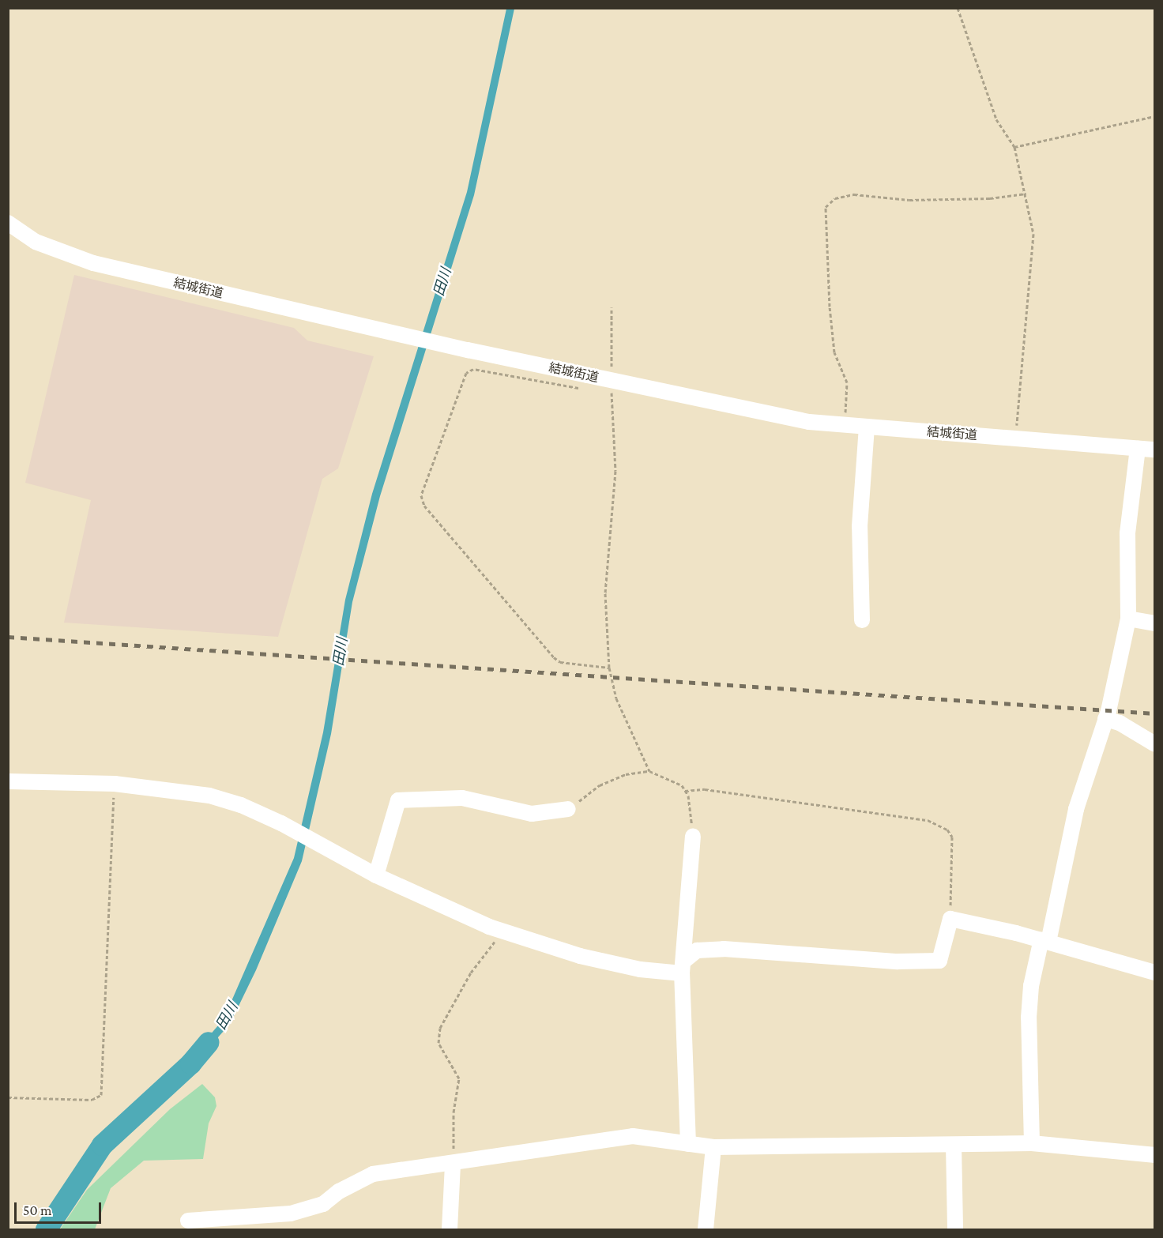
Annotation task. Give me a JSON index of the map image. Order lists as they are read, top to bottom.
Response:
{
  "streets": {
    "street": ["結城街道"]
  },
  "water": ["田川"],
  "scale_bar": "50 m"
}
